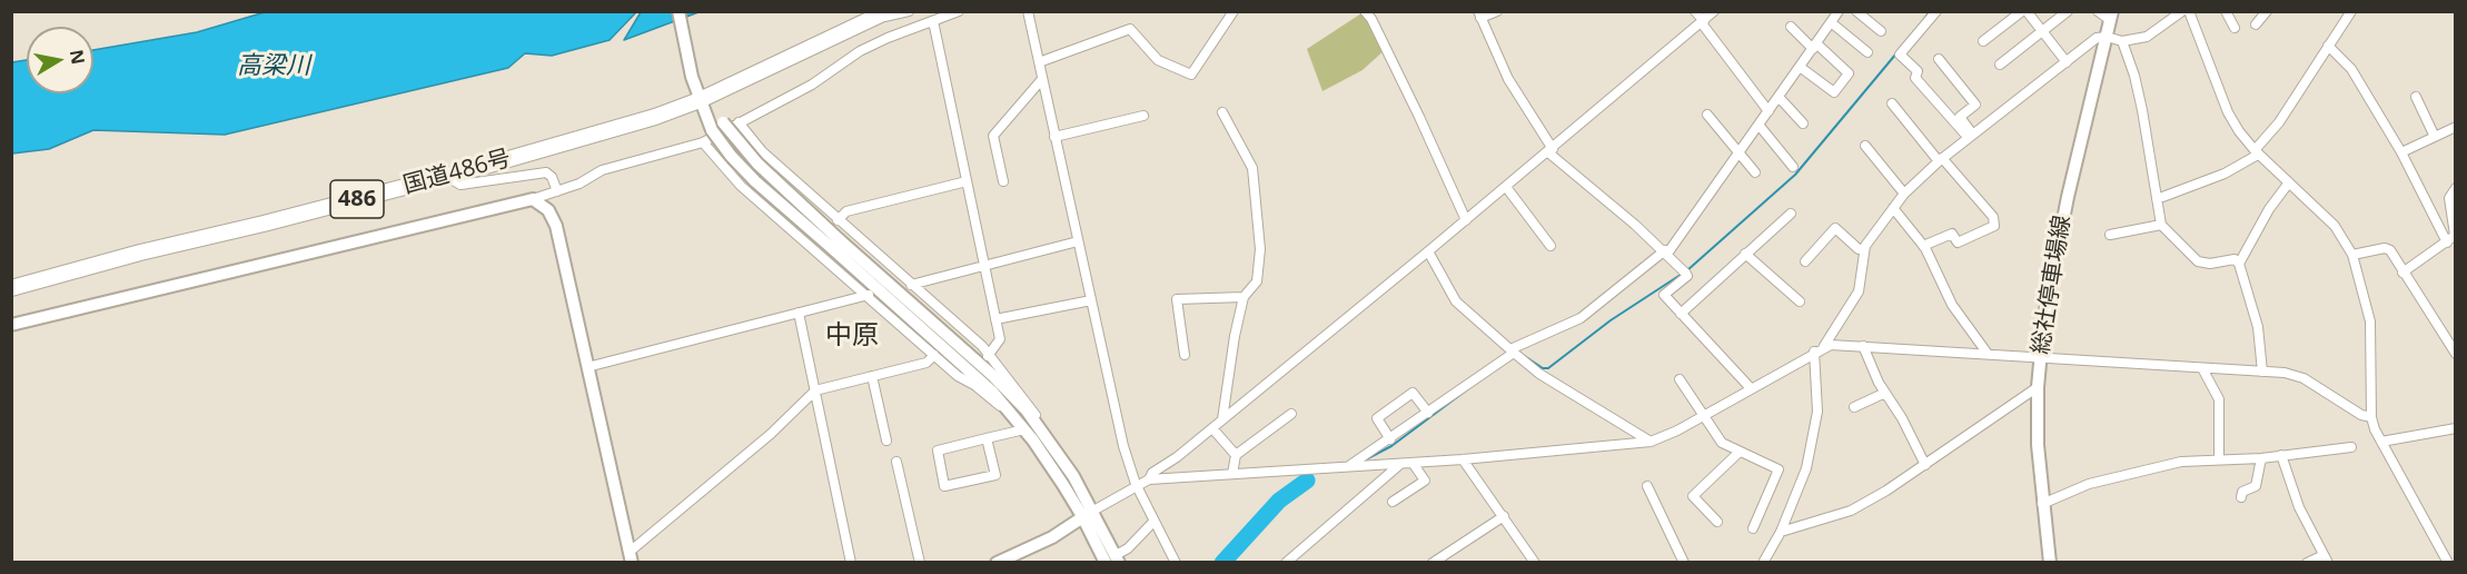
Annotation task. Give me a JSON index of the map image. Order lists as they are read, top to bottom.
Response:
{
  "streets": {
    "highway": ["国道486号", "486"],
    "street": ["総社停車場線"]
  },
  "districts": ["中原"],
  "water": ["高梁川"],
  "north": "right"
}
